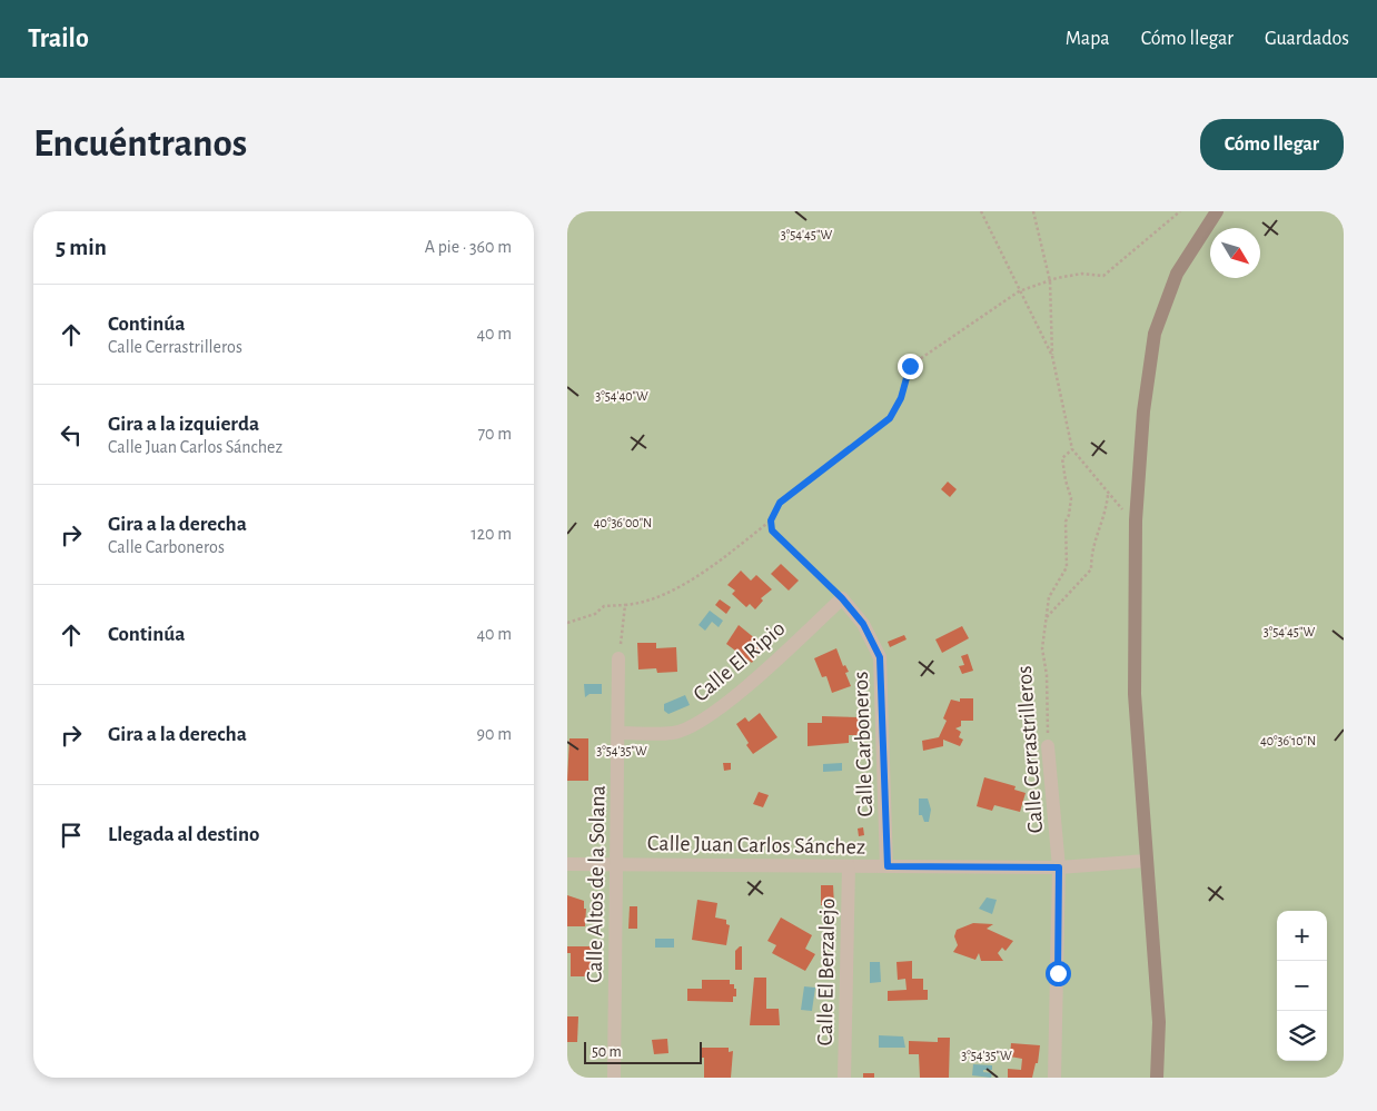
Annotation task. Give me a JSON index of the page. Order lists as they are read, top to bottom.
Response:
{
  "streets": {
    "street": [
      "Calle El Ripio",
      "Calle Carboneros",
      "Calle Cerrastrilleros",
      "Calle Juan Carlos Sánchez",
      "Calle Altos de la Solana",
      "Calle El Berzalejo"
    ]
  },
  "crossings": [
    ["Calle El Ripio", "Calle Carboneros"],
    ["Calle El Ripio", "Calle Altos de la Solana"],
    ["Calle Carboneros", "Calle Juan Carlos Sánchez"],
    ["Calle Cerrastrilleros", "Calle Juan Carlos Sánchez"],
    ["Calle Juan Carlos Sánchez", "Calle Altos de la Solana"],
    ["Calle Juan Carlos Sánchez", "Calle El Berzalejo"]
  ],
  "scale_bar": "50 m",
  "north": "bottom right",
  "page": {
    "header": "Trailo",
    "nav": ["Mapa", "Cómo llegar", "Guardados"],
    "buttons": "Cómo llegar",
    "title": "Encuéntranos",
    "heading": ["5 min", "A pie · 360 m"],
    "list": [
      ["Continúa", "Calle Cerrastrilleros", "40 m"],
      ["Gira a la izquierda", "Calle Juan Carlos Sánchez", "70 m"],
      ["Gira a la derecha", "Calle Carboneros", "120 m"],
      ["Continúa", "40 m"],
      ["Gira a la derecha", "90 m"],
      "Llegada al destino"
    ],
    "map_buttons": ["+", "−"],
    "scale": "50 m"
  },
  "coordinates": [
    "3°54'45\"W",
    "3°54'40\"W",
    "40°36'00\"N",
    "40°36'10\"N",
    "3°54'35\"W"
  ]
}
